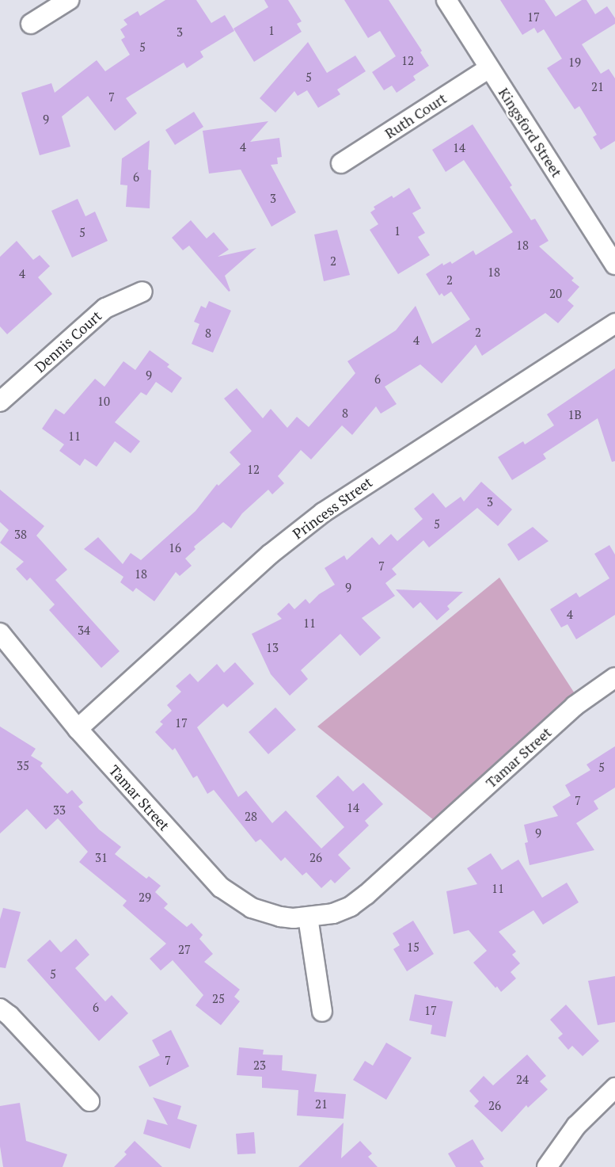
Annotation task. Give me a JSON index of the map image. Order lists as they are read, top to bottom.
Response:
{
  "streets": {
    "street": [
      "Ruth Court",
      "Kingsford Street",
      "Dennis Court",
      "Princess Street",
      "Tamar Street"
    ]
  },
  "crossings": [
    ["Ruth Court", "Kingsford Street"],
    ["Princess Street", "Tamar Street"]
  ],
  "house_numbers": [
    "17",
    "1",
    "3",
    "5",
    "12",
    "19",
    "5",
    "21",
    "7",
    "9",
    "4",
    "14",
    "6",
    "3",
    "1",
    "5",
    "18",
    "2",
    "18",
    "4",
    "2",
    "20",
    "2",
    "8",
    "4",
    "9",
    "6",
    "10",
    "8",
    "1B",
    "11",
    "12",
    "3",
    "5",
    "38",
    "16",
    "7",
    "18",
    "9",
    "4",
    "11",
    "34",
    "13",
    "17",
    "35",
    "5",
    "7",
    "14",
    "33",
    "28",
    "9",
    "31",
    "26",
    "11",
    "29",
    "15",
    "27",
    "5",
    "25",
    "6",
    "17",
    "7",
    "23",
    "24",
    "21",
    "26"
  ]
}
